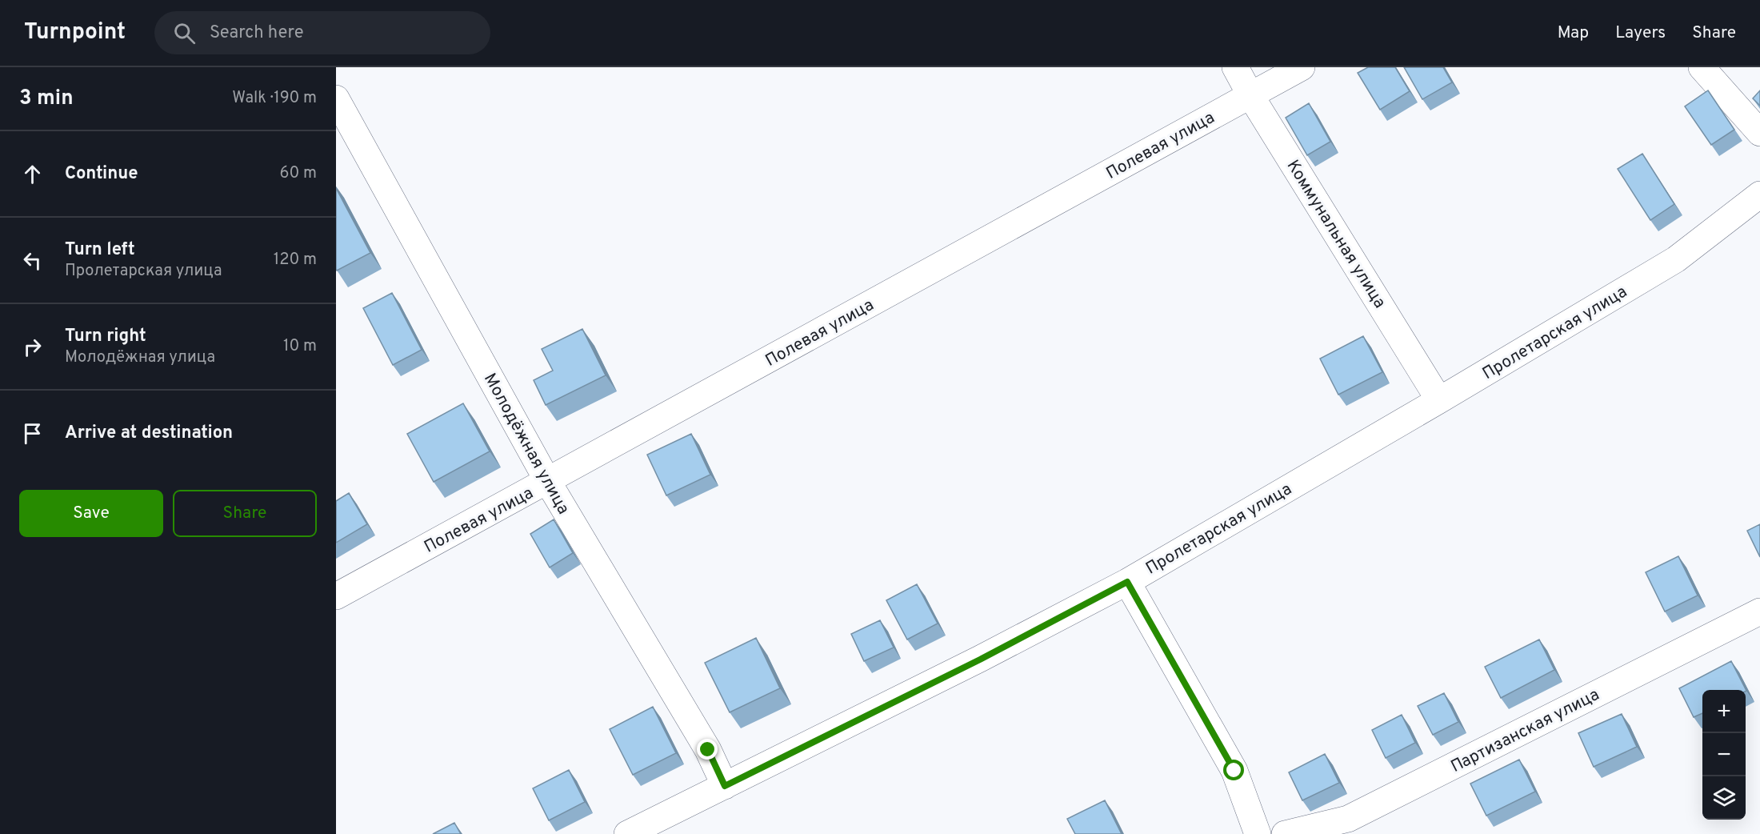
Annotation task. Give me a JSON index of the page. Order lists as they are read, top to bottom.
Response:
{
  "streets": {
    "street": [
      "Полевая улица",
      "Коммунальная улица",
      "Пролетарская улица",
      "Молодёжная улица",
      "Партизанская улица"
    ]
  },
  "crossings": [
    ["Полевая улица", "Коммунальная улица"],
    ["Полевая улица", "Молодёжная улица"],
    ["Коммунальная улица", "Пролетарская улица"],
    ["Пролетарская улица", "Молодёжная улица"]
  ],
  "page": {
    "header": "Turnpoint",
    "search": "Search here",
    "nav": ["Map", "Layers", "Share"],
    "heading": ["3 min", "Walk · 190 m"],
    "list": [
      ["Continue", "60 m"],
      ["Turn left", "Пролетарская улица", "120 m"],
      ["Turn right", "Молодёжная улица", "10 m"],
      "Arrive at destination"
    ],
    "buttons": ["Save", "Share"],
    "map_buttons": ["+", "−"]
  }
}
